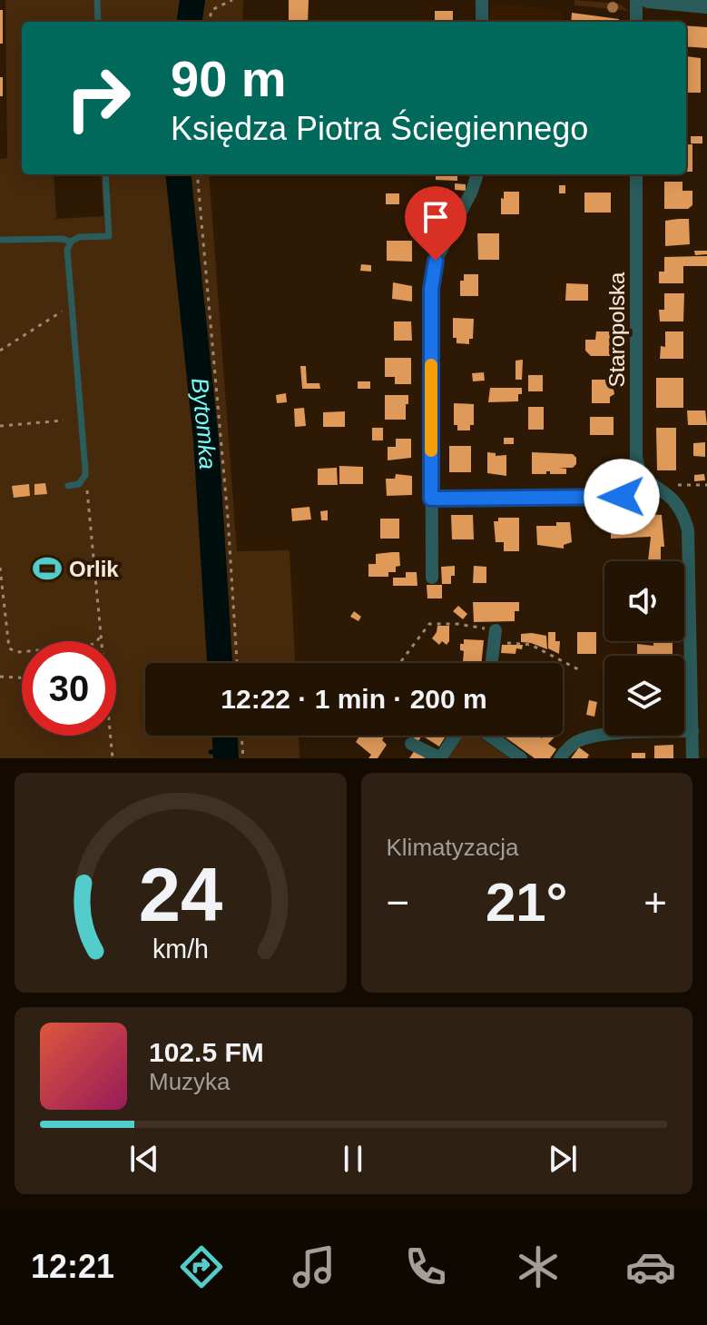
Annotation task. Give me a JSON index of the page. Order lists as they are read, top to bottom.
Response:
{
  "streets": {
    "street": ["Staropolska"]
  },
  "water": ["Bytomka"],
  "places": {
    "sports": ["Orlik"]
  },
  "page": {
    "turn": ["90 m", "Księdza Piotra Ściegiennego"],
    "limit": "30",
    "trip": "12:22 · 1 min · 200 m",
    "tile": "Klimatyzacja",
    "heat": ["−", "21°", "+"],
    "song": ["102.5 FM", "Muzyka"],
    "tabs": "12:21",
    "gauge": ["24", "km/h"]
  }
}
